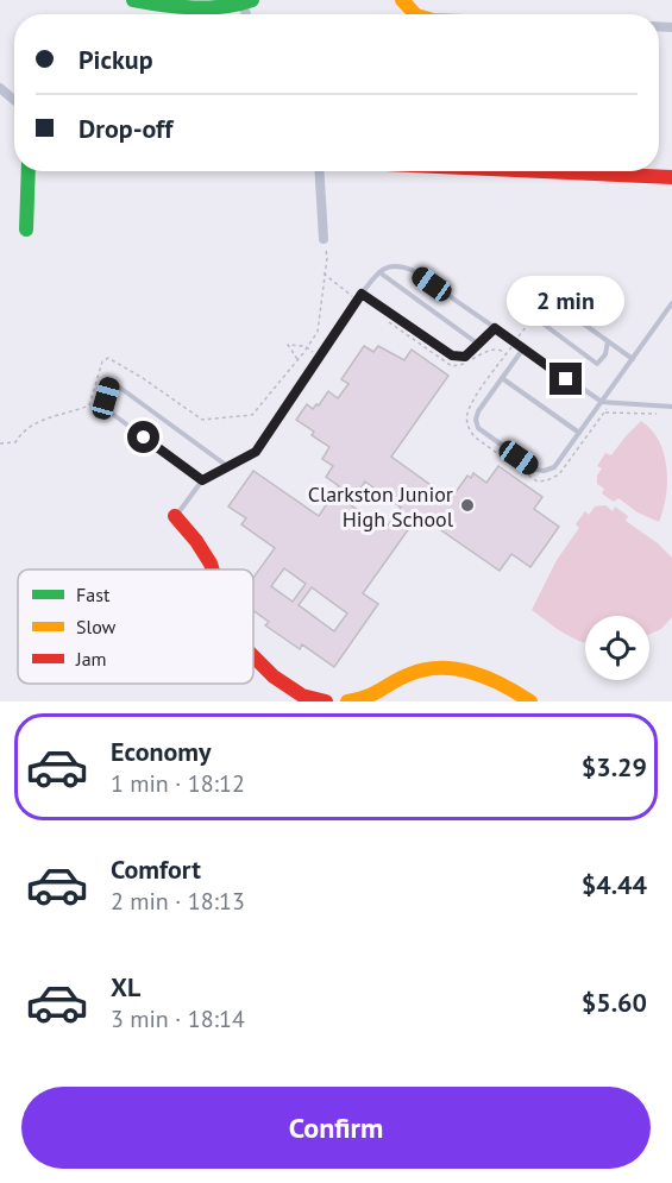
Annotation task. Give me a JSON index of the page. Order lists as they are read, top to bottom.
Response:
{
  "places": ["Clarkston Junior High School"],
  "legend": ["Fast", "Slow", "Jam"],
  "page": {
    "banner": ["Pickup", "Drop-off"],
    "bubble": "2 min",
    "list": [
      {
        "name": "Economy",
        "note": "1 min · 18:12",
        "value": "$3.29"
      },
      {
        "name": "Comfort",
        "note": "2 min · 18:13",
        "value": "$4.44"
      },
      {
        "name": "XL",
        "note": "3 min · 18:14",
        "value": "$5.60"
      }
    ],
    "buttons": "Confirm"
  }
}
